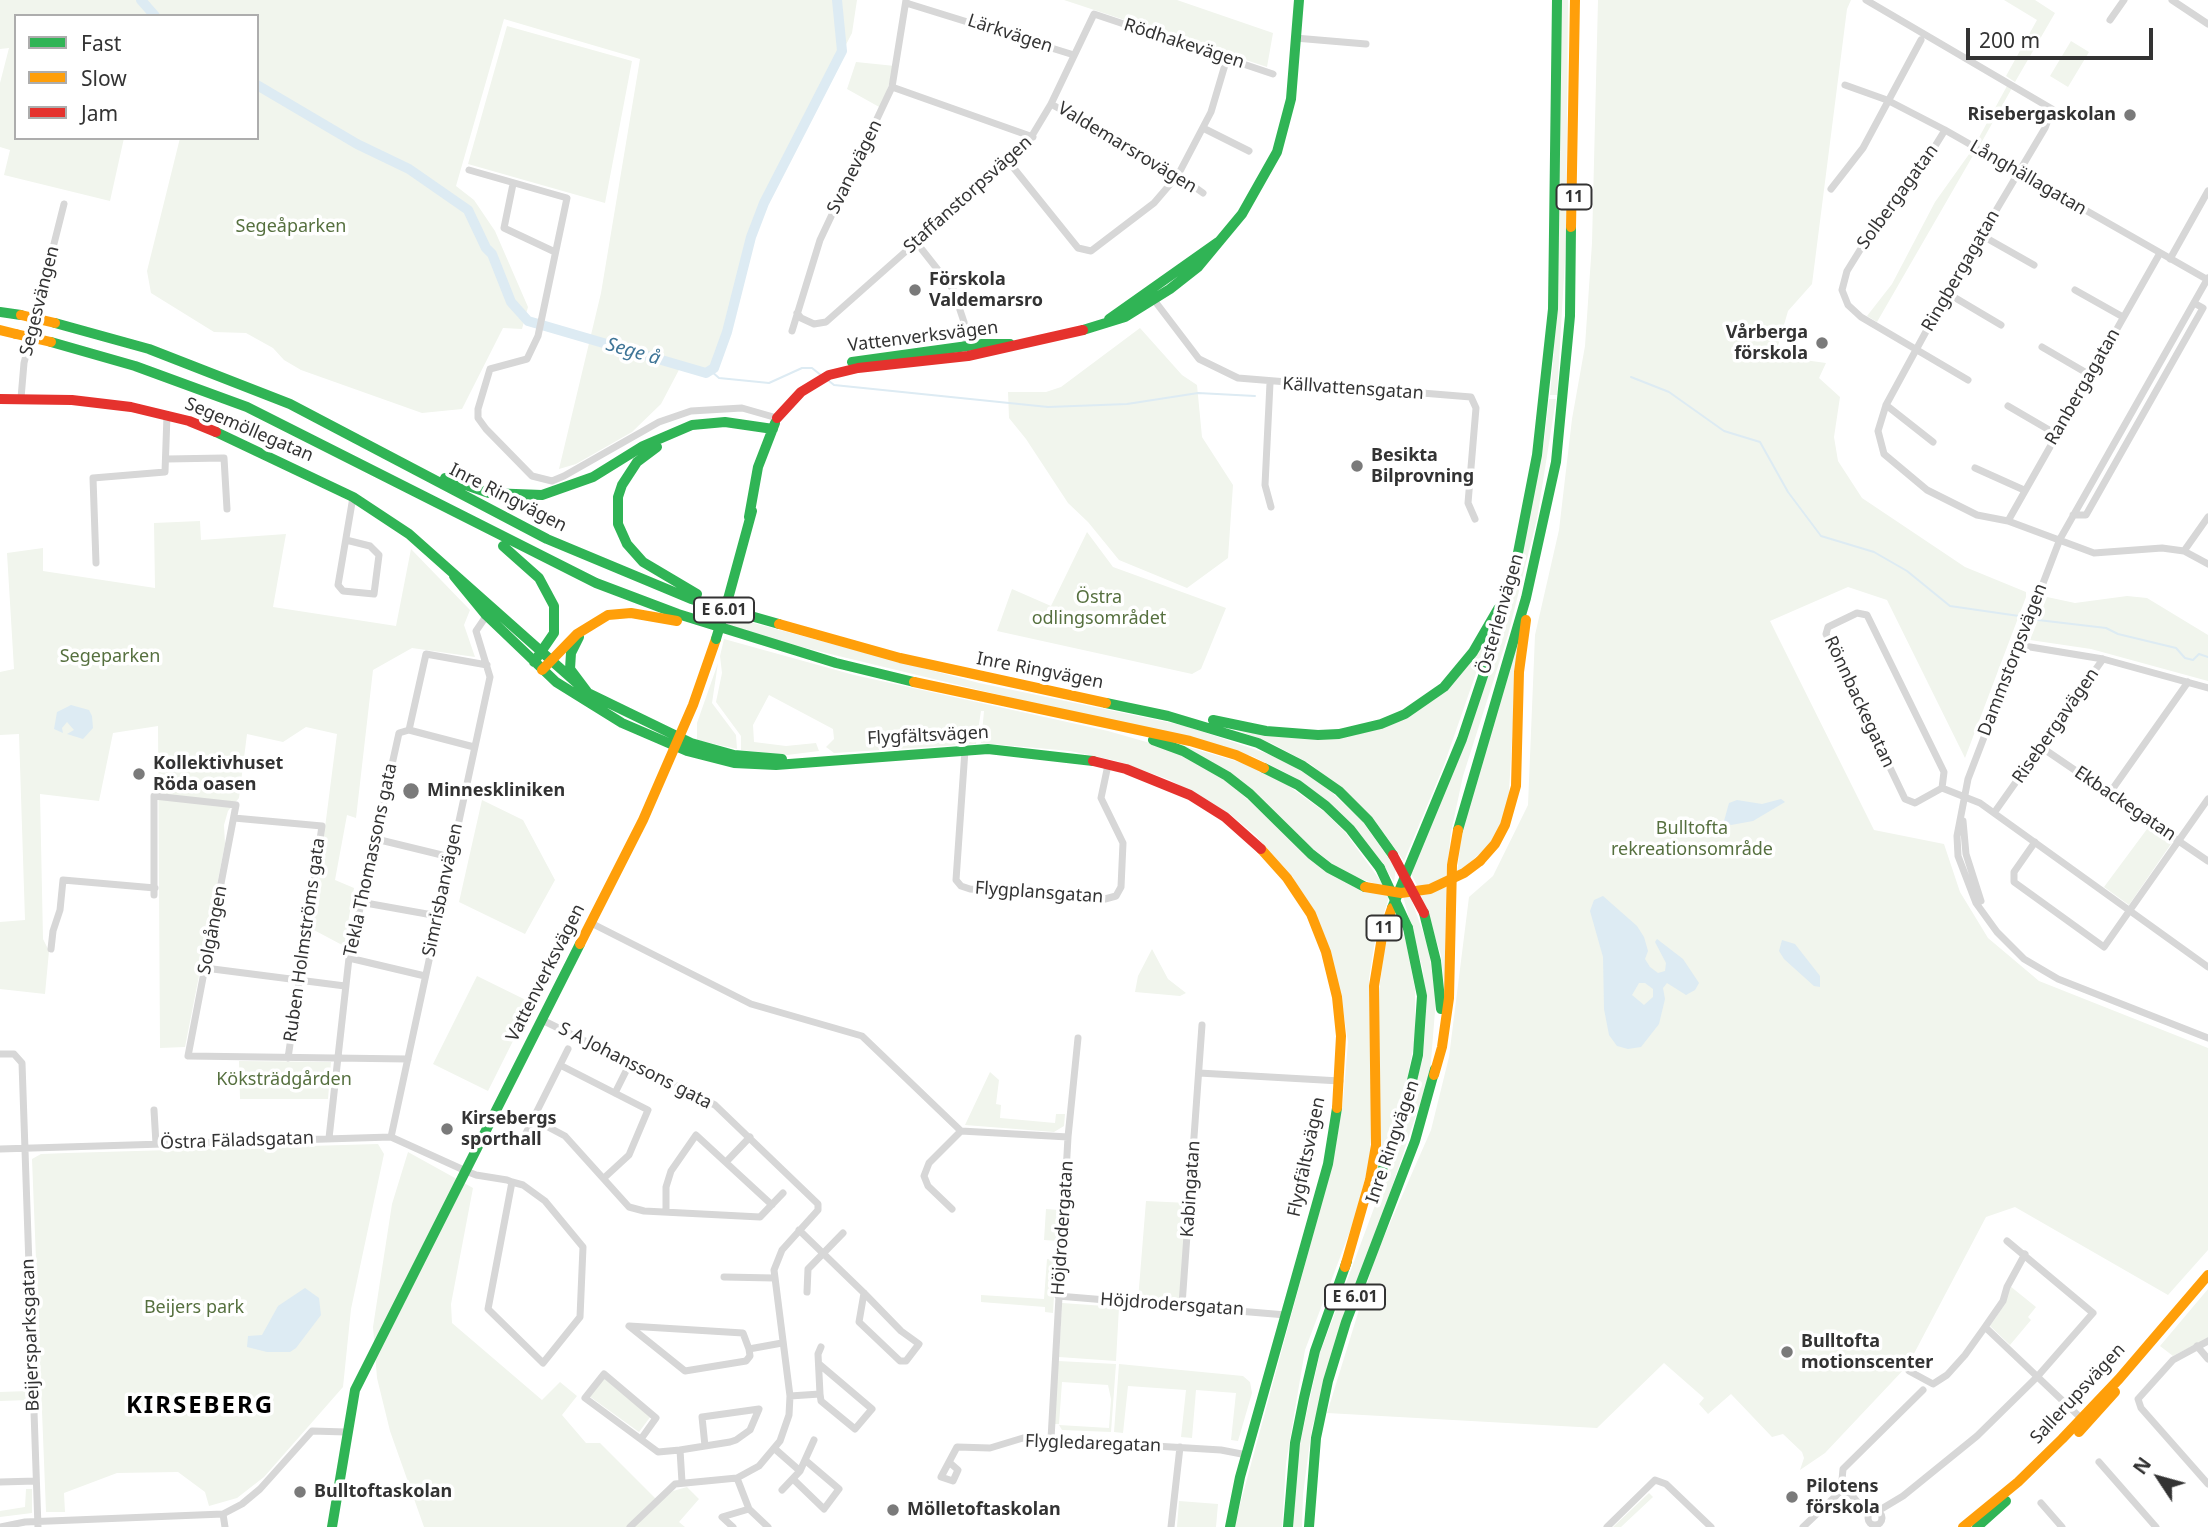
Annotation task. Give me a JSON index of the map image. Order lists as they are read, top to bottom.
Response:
{
  "streets": {
    "main road": [
      "11",
      "Vattenverksvägen",
      "Segemöllegatan",
      "Inre Ringvägen",
      "E 6.01",
      "Österlenvägen",
      "Flygfältsvägen",
      "Sallerupsvägen"
    ],
    "street": [
      "Lärkvägen",
      "Rödhakevägen",
      "Valdemarsrovägen",
      "Svanevägen",
      "Långhällagatan",
      "Staffanstorpsvägen",
      "Solbergagatan",
      "Ringbergagatan",
      "Segesvängen",
      "Ranbergagatan",
      "Källvattensgatan",
      "Dammstorpsvägen",
      "Rönnbackegatan",
      "Risebergavägen",
      "Ekbackegatan",
      "Tekla Thomassons gata",
      "Simrisbanvägen",
      "Flygplansgatan",
      "Solgången",
      "Ruben Holmströms gata",
      "S A Johanssons gata",
      "Östra Fäladsgatan",
      "Kabingatan",
      "Höjdrodergatan",
      "Höjdrodersgatan",
      "Beijersparksgatan",
      "Flygledaregatan"
    ]
  },
  "crossings": [
    ["Lärkvägen", "Svanevägen"],
    ["Lärkvägen", "Staffanstorpsvägen"],
    ["Rödhakevägen", "Staffanstorpsvägen"],
    ["Valdemarsrovägen", "Staffanstorpsvägen"],
    ["Svanevägen", "Staffanstorpsvägen"],
    ["Långhällagatan", "Solbergagatan"],
    ["Långhällagatan", "Ringbergagatan"],
    ["Långhällagatan", "Ranbergagatan"],
    ["Långhällagatan", "Dammstorpsvägen"],
    ["Solbergagatan", "Ringbergagatan"],
    ["Ringbergagatan", "Ranbergagatan"],
    ["Ringbergagatan", "Dammstorpsvägen"],
    ["Segesvängen", "Segemöllegatan"],
    ["Vattenverksvägen", "Källvattensgatan"],
    ["Vattenverksvägen", "Segemöllegatan"],
    ["Vattenverksvägen", "Flygfältsvägen"],
    ["Vattenverksvägen", "S A Johanssons gata"],
    ["Vattenverksvägen", "Östra Fäladsgatan"],
    ["Segemöllegatan", "Flygfältsvägen"],
    ["Segemöllegatan", "Simrisbanvägen"],
    ["Inre Ringvägen", "Österlenvägen"],
    ["Risebergavägen", "Ekbackegatan"],
    ["Flygfältsvägen", "Flygplansgatan"],
    ["Flygfältsvägen", "Höjdrodersgatan"],
    ["Flygfältsvägen", "Flygledaregatan"],
    ["Tekla Thomassons gata", "Simrisbanvägen"],
    ["Tekla Thomassons gata", "Östra Fäladsgatan"],
    ["Simrisbanvägen", "Östra Fäladsgatan"],
    ["Solgången", "Ruben Holmströms gata"],
    ["Östra Fäladsgatan", "Beijersparksgatan"],
    ["Kabingatan", "Höjdrodersgatan"],
    ["Höjdrodergatan", "Höjdrodersgatan"],
    ["Höjdrodergatan", "Flygledaregatan"]
  ],
  "districts": ["KIRSEBERG"],
  "water": ["Sege å"],
  "parks": [
    "Segeåparken",
    "Östra odlingsområdet",
    "Segeparken",
    "Bulltofta rekreationsområde",
    "Köksträdgården",
    "Beijers park"
  ],
  "places": [
    "Risebergaskolan",
    "Förskola Valdemarsro",
    "Vårberga förskola",
    "Besikta Bilprovning",
    "Kollektivhuset Röda oasen",
    "Minneskliniken",
    "Kirsebergs sporthall",
    "Bulltofta motionscenter",
    "Bulltoftaskolan",
    "Pilotens förskola",
    "Mölletoftaskolan"
  ],
  "legend": ["Fast", "Slow", "Jam"],
  "scale_bar": "200 m",
  "north": "top left"
}
